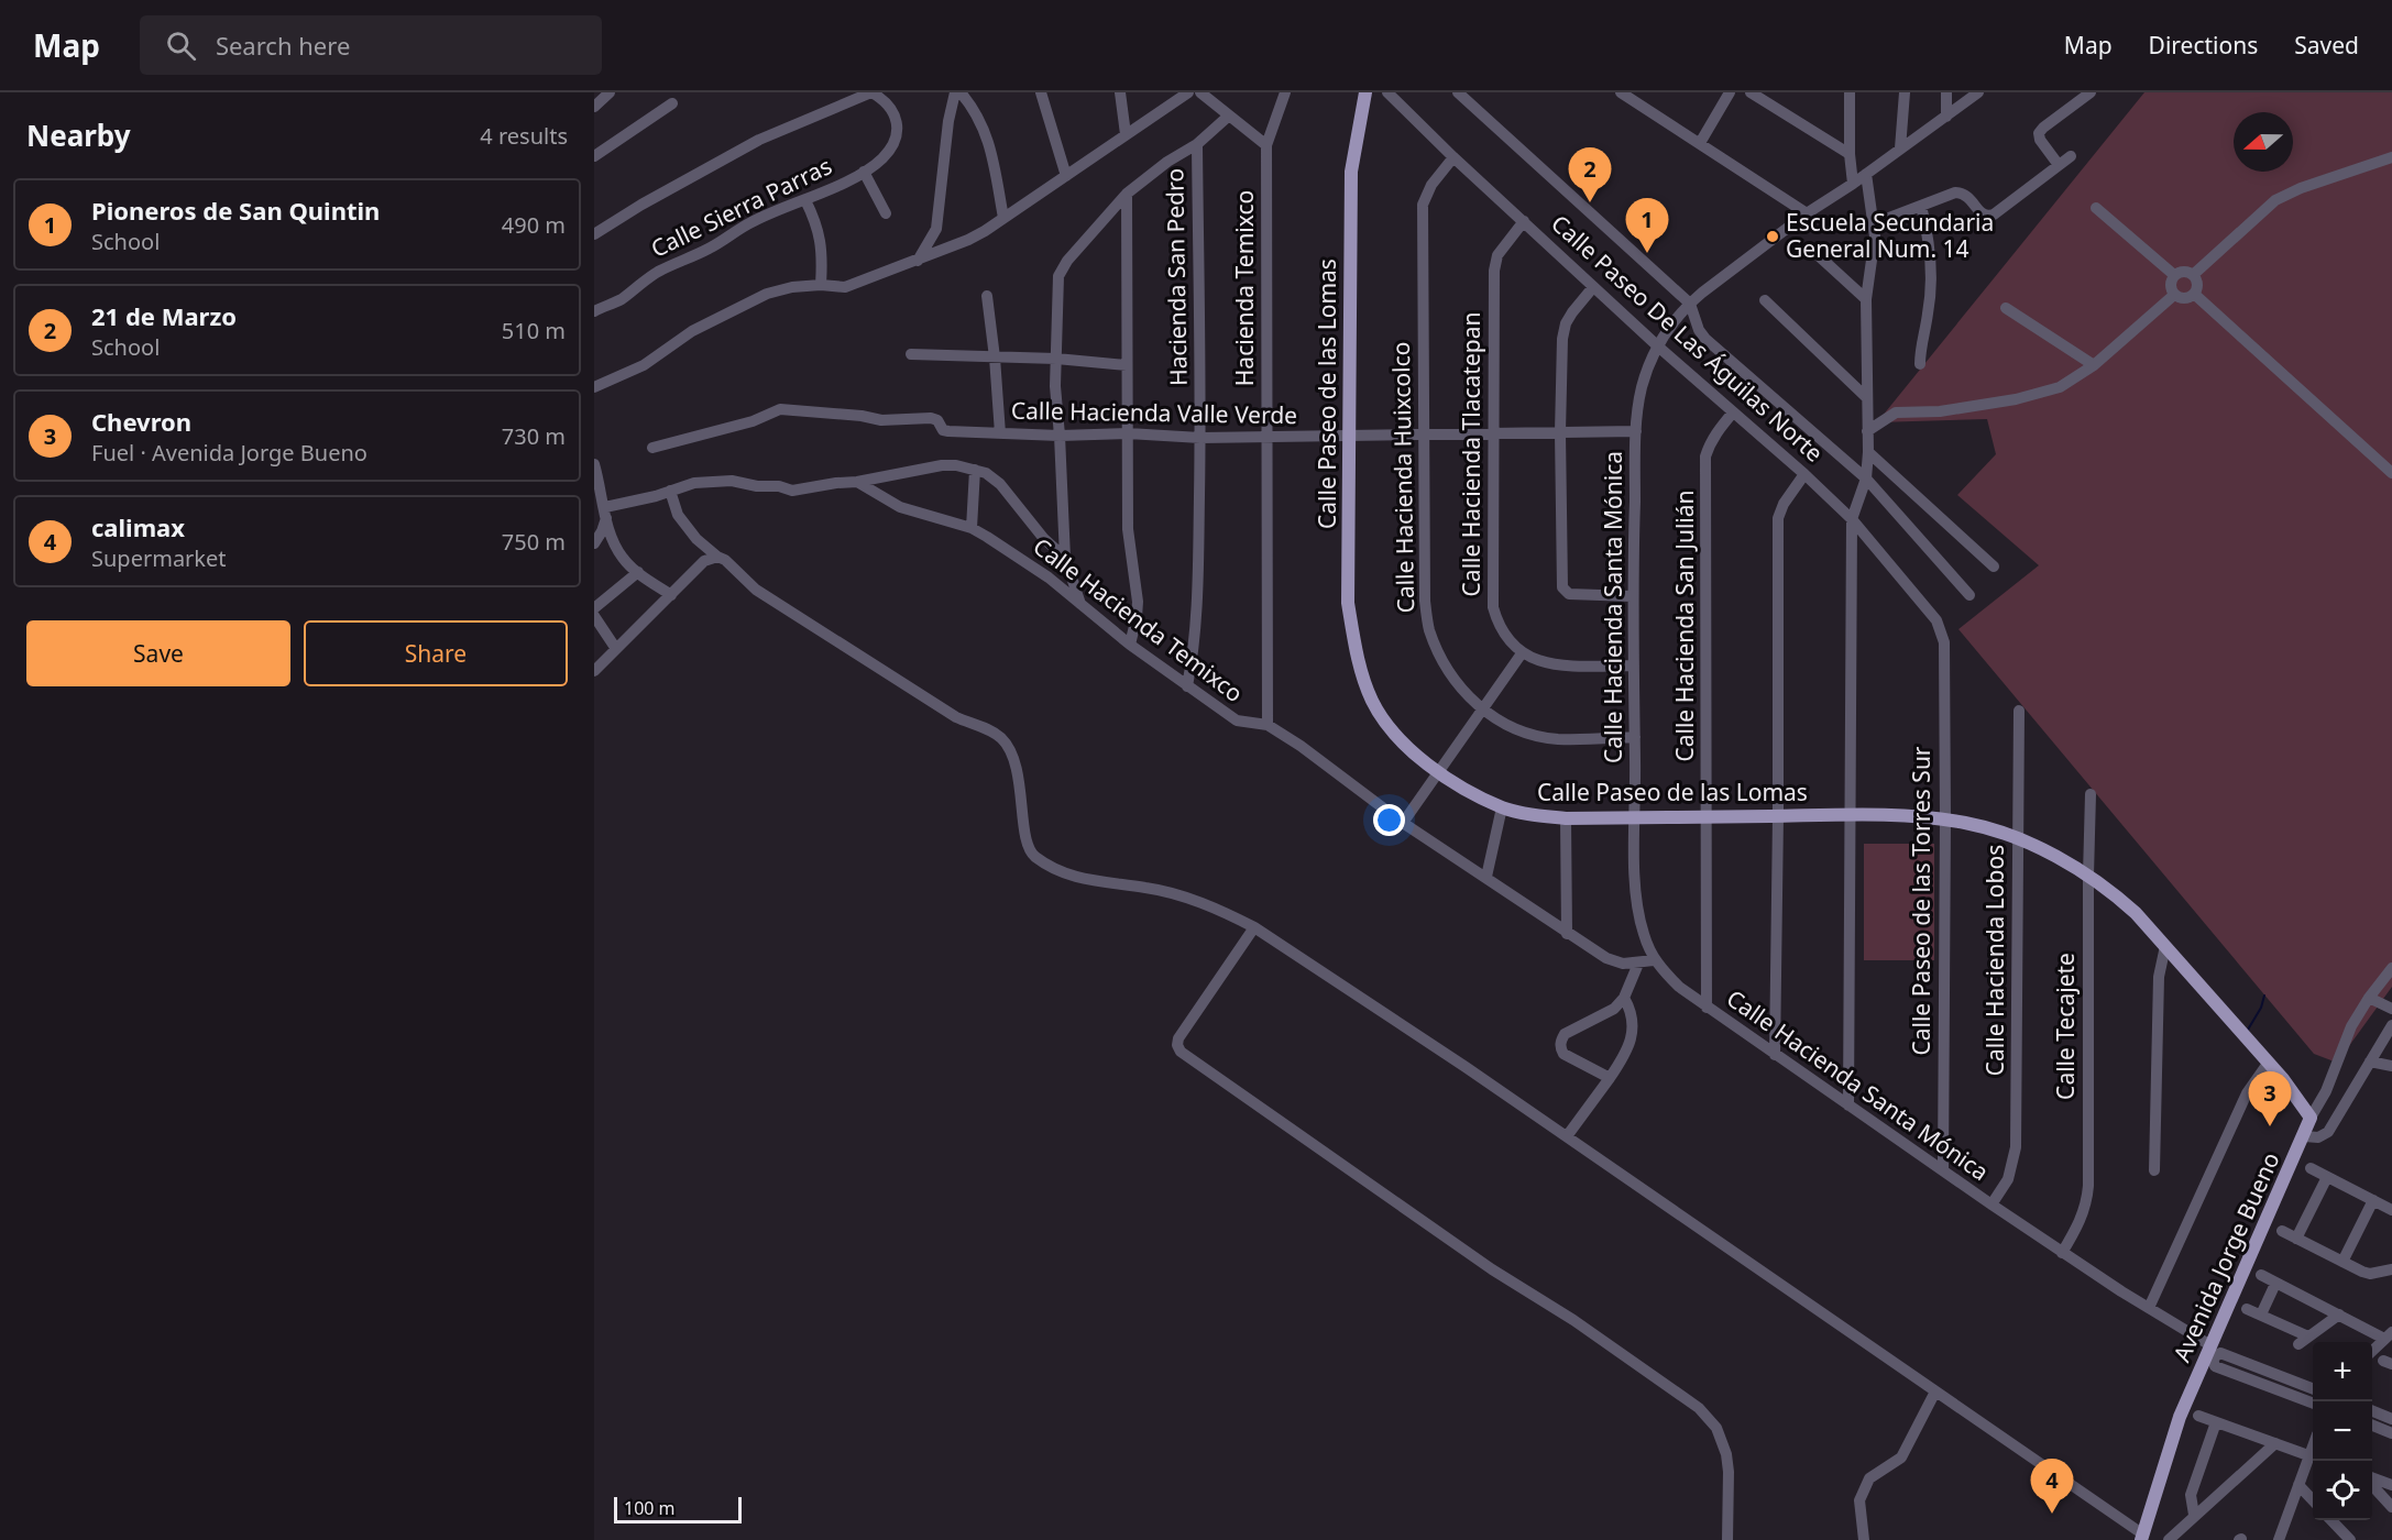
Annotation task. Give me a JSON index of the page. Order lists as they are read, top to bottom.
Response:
{
  "streets": {
    "main road": ["Calle Paseo de las Lomas", "Avenida Jorge Bueno"],
    "street": [
      "Calle Sierra Parras",
      "Hacienda San Pedro",
      "Hacienda Temixco",
      "Calle Paseo De Las Águilas Norte",
      "Calle Hacienda Valle Verde",
      "Calle Hacienda Tlacatepan",
      "Calle Hacienda Huixcolco",
      "Calle Hacienda Santa Mónica",
      "Calle Hacienda Temixco",
      "Calle Hacienda San Julián",
      "Calle Paseo de las Torres Sur",
      "Calle Hacienda Lobos",
      "Calle Tecajete"
    ]
  },
  "crossings": [
    ["Hacienda San Pedro", "Calle Hacienda Valle Verde"],
    ["Hacienda San Pedro", "Calle Hacienda Temixco"],
    ["Hacienda Temixco", "Calle Hacienda Valle Verde"],
    ["Hacienda Temixco", "Calle Hacienda Temixco"],
    ["Calle Paseo De Las Águilas Norte", "Calle Hacienda Tlacatepan"],
    ["Calle Paseo De Las Águilas Norte", "Calle Hacienda Huixcolco"],
    ["Calle Paseo De Las Águilas Norte", "Calle Hacienda Santa Mónica"],
    ["Calle Paseo De Las Águilas Norte", "Calle Hacienda San Julián"],
    ["Calle Paseo De Las Águilas Norte", "Calle Paseo de las Torres Sur"],
    ["Calle Paseo de las Lomas", "Calle Hacienda Valle Verde"],
    ["Calle Paseo de las Lomas", "Calle Hacienda Santa Mónica"],
    ["Calle Paseo de las Lomas", "Calle Hacienda San Julián"],
    ["Calle Paseo de las Lomas", "Calle Paseo de las Torres Sur"],
    ["Calle Paseo de las Lomas", "Calle Hacienda Lobos"],
    ["Calle Paseo de las Lomas", "Calle Tecajete"],
    ["Calle Paseo de las Lomas", "Avenida Jorge Bueno"],
    ["Calle Hacienda Valle Verde", "Calle Hacienda Tlacatepan"],
    ["Calle Hacienda Valle Verde", "Calle Hacienda Huixcolco"],
    ["Calle Hacienda Valle Verde", "Calle Hacienda Santa Mónica"],
    ["Calle Hacienda Huixcolco", "Calle Hacienda Santa Mónica"],
    ["Calle Hacienda Santa Mónica", "Calle Hacienda Temixco"],
    ["Calle Hacienda Santa Mónica", "Calle Hacienda San Julián"],
    ["Calle Hacienda Santa Mónica", "Calle Paseo de las Torres Sur"],
    ["Calle Hacienda Santa Mónica", "Calle Hacienda Lobos"],
    ["Calle Hacienda Santa Mónica", "Calle Tecajete"],
    ["Calle Hacienda Santa Mónica", "Avenida Jorge Bueno"]
  ],
  "places": ["Escuela Secundaria General Num. 14"],
  "scale_bar": "100 m",
  "north": "left",
  "page": {
    "header": "Map",
    "search": "Search here",
    "nav": ["Map", "Directions", "Saved"],
    "heading": ["Nearby", "4 results"],
    "pins": [
      "2",
      "1",
      "3",
      "4"
    ],
    "list": [
      {
        "mark": "1",
        "name": "Pioneros de San Quintin",
        "note": "School",
        "value": "490 m"
      },
      {
        "mark": "2",
        "name": "21 de Marzo",
        "note": "School",
        "value": "510 m"
      },
      {
        "mark": "3",
        "name": "Chevron",
        "note": "Fuel · Avenida Jorge Bueno",
        "value": "730 m"
      },
      {
        "mark": "4",
        "name": "calimax",
        "note": "Supermarket",
        "value": "750 m"
      }
    ],
    "buttons": ["Save", "Share"],
    "map_buttons": ["+", "−"],
    "scale": "100 m"
  }
}
